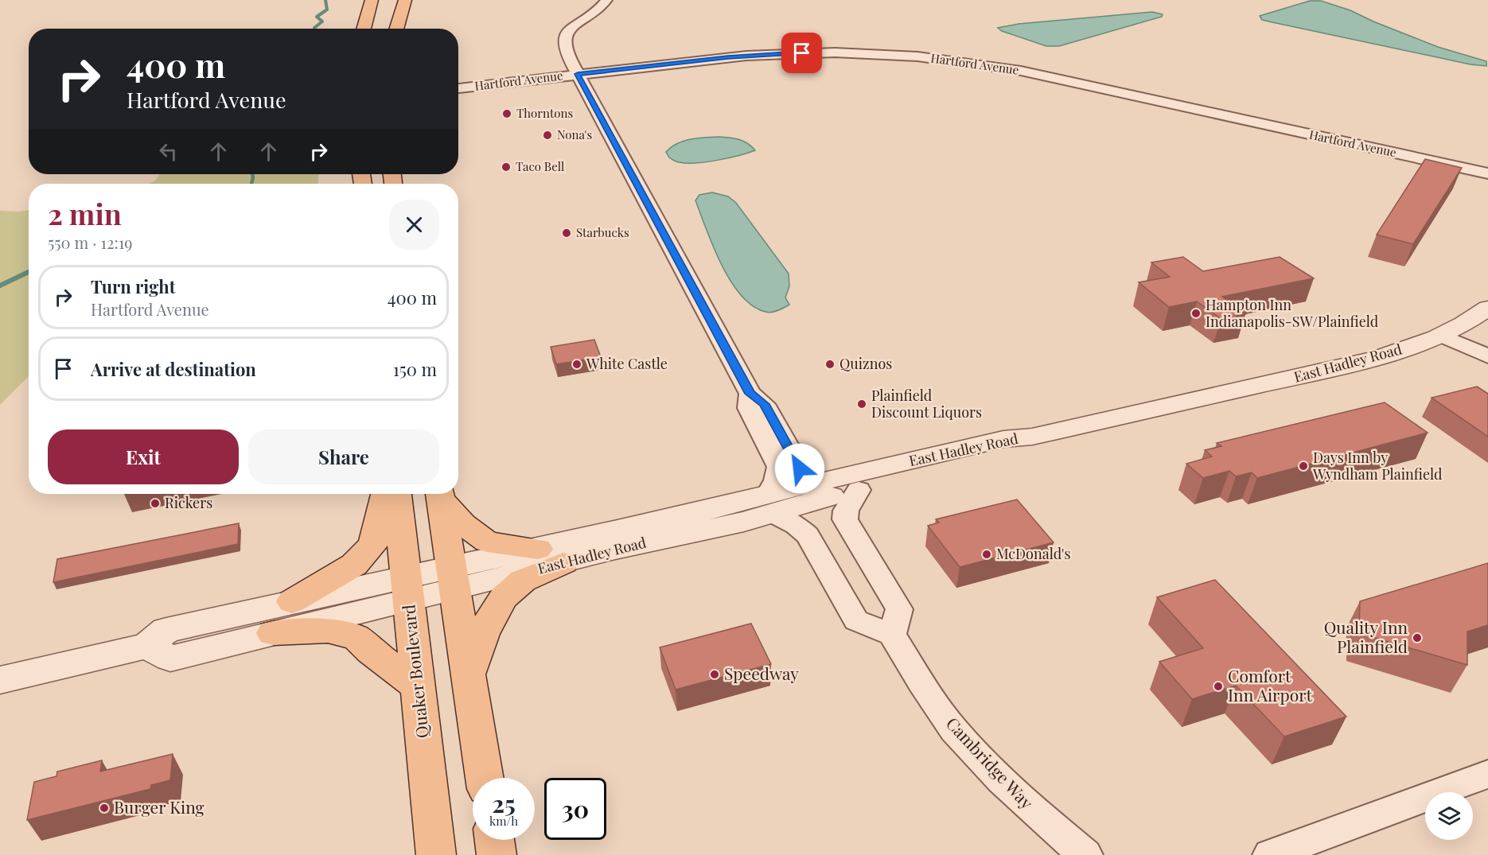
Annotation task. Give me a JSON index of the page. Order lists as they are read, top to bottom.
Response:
{
  "streets": {
    "main road": ["Quaker Boulevard"],
    "street": ["Hartford Avenue", "East Hadley Road", "Cambridge Way"]
  },
  "crossings": [
    ["East Hadley Road", "Quaker Boulevard"]
  ],
  "places": [
    "Thorntons",
    "Nona's",
    "Taco Bell",
    "Starbucks",
    "Hampton Inn Indianapolis-SW/Plainfield",
    "White Castle",
    "Quiznos",
    "Plainfield Discount Liquors",
    "Days Inn by Wyndham Plainfield",
    "Rickers",
    "McDonald's",
    "Quality Inn Plainfield",
    "Speedway",
    "Comfort Inn Airport",
    "Burger King"
  ],
  "page": {
    "turn": ["400 m", "Hartford Avenue"],
    "heading": ["2 min", "550 m · 12:19"],
    "list": [
      {
        "name": "Turn right",
        "note": "Hartford Avenue",
        "value": "400 m"
      },
      {
        "name": "Arrive at destination",
        "value": "150 m"
      }
    ],
    "buttons": ["Exit", "Share"],
    "speed": "25 km/h",
    "limit": "30"
  }
}
